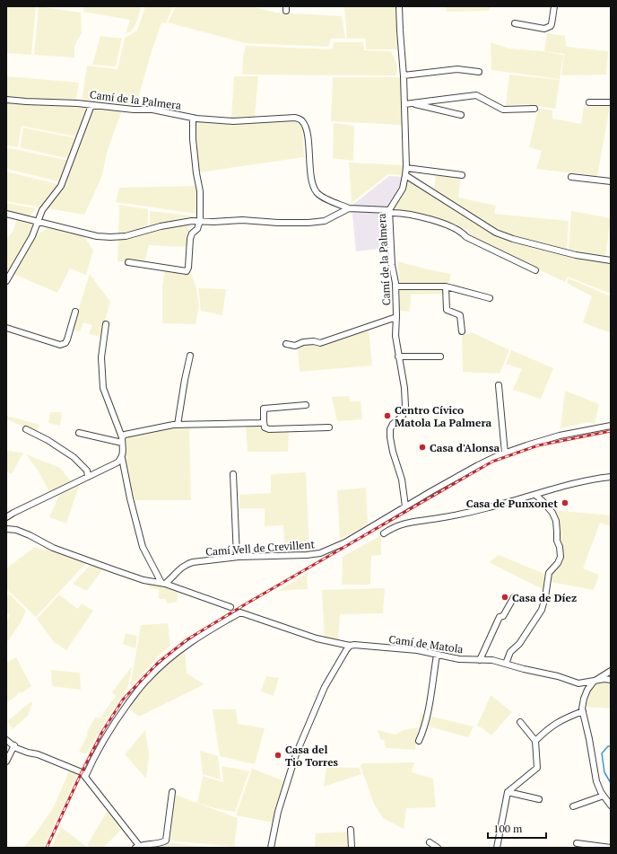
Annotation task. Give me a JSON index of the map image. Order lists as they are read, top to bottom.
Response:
{
  "streets": {
    "street": ["Camí de la Palmera", "Camí Vell de Crevillent", "Camí de Matola"]
  },
  "crossings": [
    ["Camí de la Palmera", "Camí Vell de Crevillent"]
  ],
  "places": [
    "Centro Cívico Matola La Palmera",
    "Casa d'Alonsa",
    "Casa de Punxonet",
    "Casa de Díez",
    "Casa del Tio Torres"
  ],
  "scale_bar": "100 m"
}
